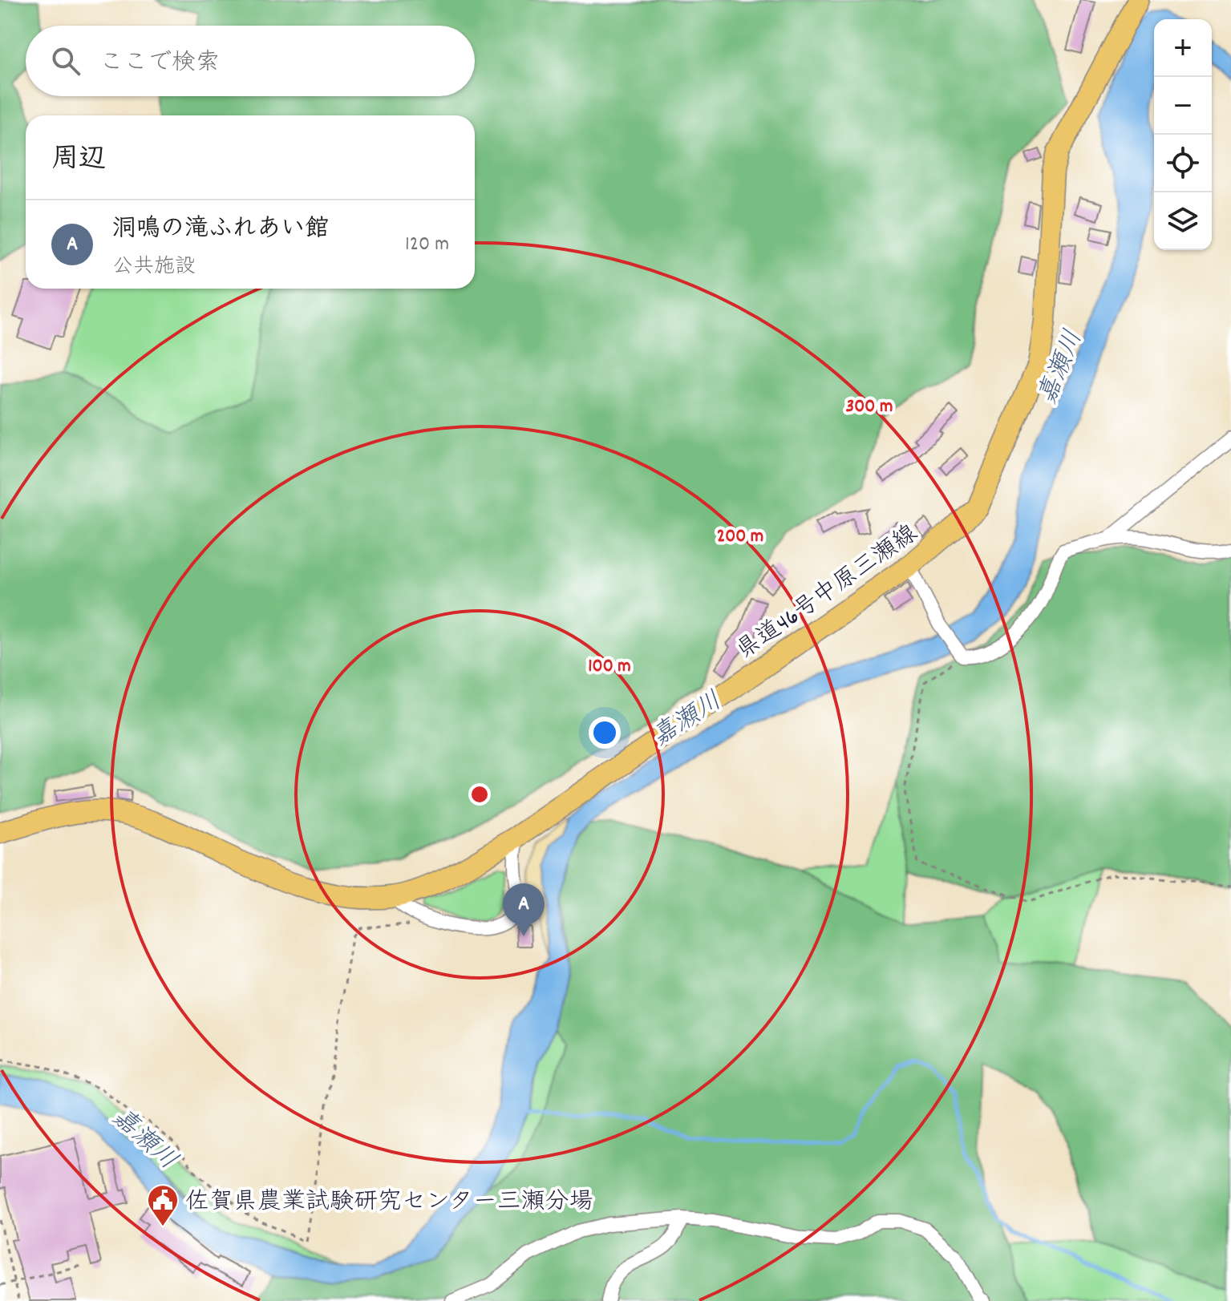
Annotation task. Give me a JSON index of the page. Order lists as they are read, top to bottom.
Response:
{
  "streets": {
    "main road": ["県道46号中原三瀬線"]
  },
  "water": ["嘉瀬川"],
  "places": {
    "public building": ["佐賀県農業試験研究センター三瀬分場"]
  },
  "page": {
    "map_buttons": ["+", "−"],
    "search": "ここで検索",
    "heading": "周辺",
    "list": [
      {
        "mark": "A",
        "name": "洞鳴の滝ふれあい館",
        "note": "公共施設",
        "value": "120 m"
      }
    ],
    "pins": "A"
  },
  "rings": ["300 m", "200 m", "100 m"]
}
